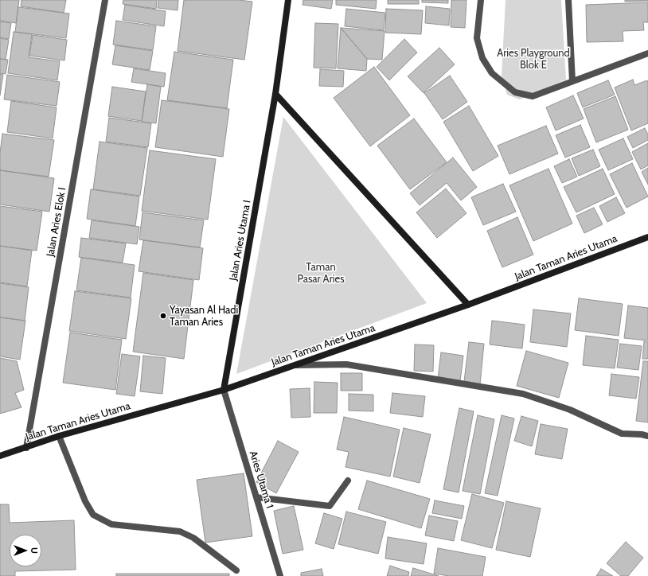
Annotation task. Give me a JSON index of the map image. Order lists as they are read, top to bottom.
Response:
{
  "streets": {
    "street": [
      "Jalan Aries Elok I",
      "Jalan Aries Utama I",
      "Jalan Taman Aries Utama",
      "Aries Utama 1"
    ]
  },
  "crossings": [
    ["Jalan Aries Elok I", "Jalan Taman Aries Utama"],
    ["Jalan Aries Utama I", "Jalan Taman Aries Utama"],
    ["Jalan Aries Utama I", "Aries Utama 1"],
    ["Jalan Taman Aries Utama", "Aries Utama 1"]
  ],
  "parks": ["Aries Playground Blok E", "Taman Pasar Aries"],
  "places": ["Yayasan Al Hadi Taman Aries"],
  "north": "right"
}
